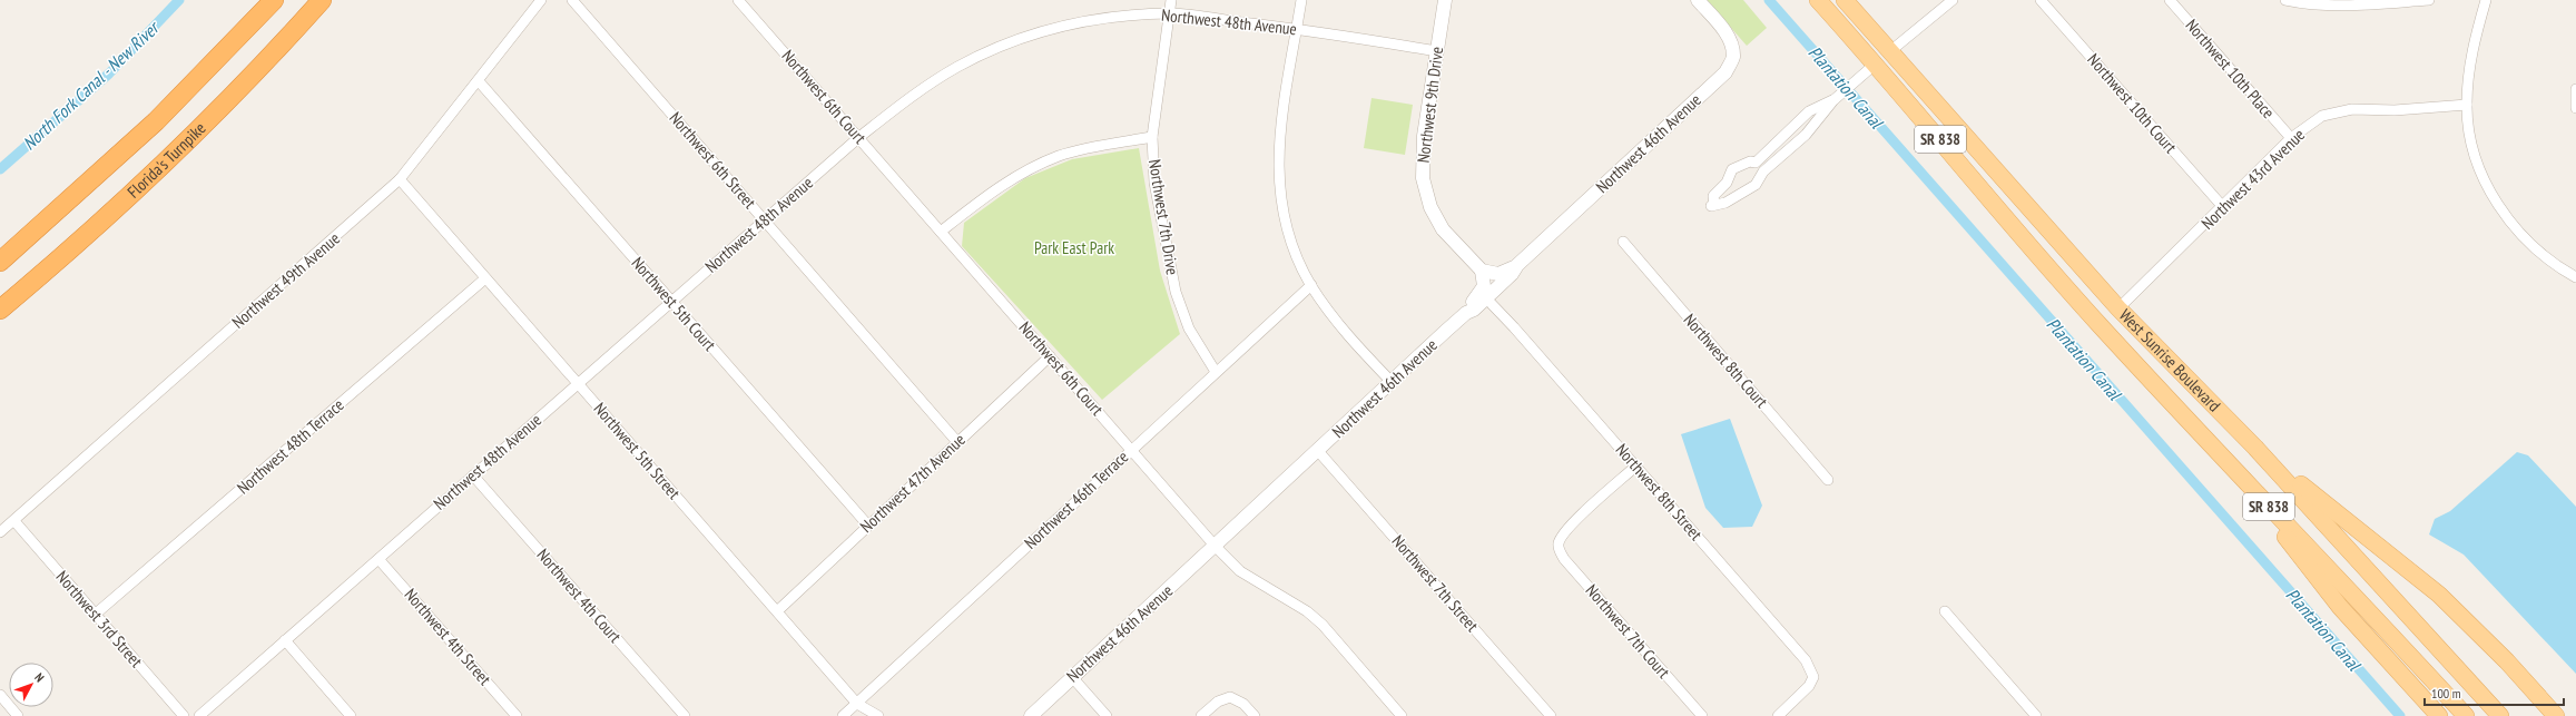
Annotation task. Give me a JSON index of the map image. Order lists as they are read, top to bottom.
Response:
{
  "streets": {
    "highway": ["Florida's Turnpike"],
    "main road": ["SR 838", "West Sunrise Boulevard"],
    "street": [
      "Northwest 48th Avenue",
      "Northwest 10th Place",
      "Northwest 6th Court",
      "Northwest 10th Court",
      "Northwest 9th Drive",
      "Northwest 46th Avenue",
      "Northwest 6th Street",
      "Northwest 43rd Avenue",
      "Northwest 7th Drive",
      "Northwest 49th Avenue",
      "Northwest 5th Court",
      "Northwest 8th Court",
      "Northwest 48th Terrace",
      "Northwest 5th Street",
      "Northwest 47th Avenue",
      "Northwest 8th Street",
      "Northwest 46th Terrace",
      "Northwest 7th Street",
      "Northwest 4th Court",
      "Northwest 3rd Street",
      "Northwest 7th Court",
      "Northwest 4th Street"
    ]
  },
  "crossings": [
    ["Northwest 48th Avenue", "Northwest 6th Court"],
    ["Northwest 48th Avenue", "Northwest 9th Drive"],
    ["Northwest 48th Avenue", "Northwest 6th Street"],
    ["Northwest 48th Avenue", "Northwest 7th Drive"],
    ["Northwest 48th Avenue", "Northwest 5th Court"],
    ["Northwest 48th Avenue", "Northwest 5th Street"],
    ["Northwest 48th Avenue", "Northwest 4th Court"],
    ["Northwest 48th Avenue", "Northwest 4th Street"],
    ["Northwest 10th Place", "Northwest 43rd Avenue"],
    ["Northwest 6th Court", "Northwest 46th Avenue"],
    ["Northwest 6th Court", "Northwest 47th Avenue"],
    ["Northwest 6th Court", "Northwest 46th Terrace"],
    ["Northwest 10th Court", "Northwest 43rd Avenue"],
    ["Northwest 46th Avenue", "Northwest 8th Street"],
    ["Northwest 46th Avenue", "Northwest 7th Street"],
    ["Northwest 6th Street", "Northwest 47th Avenue"],
    ["Northwest 43rd Avenue", "West Sunrise Boulevard"],
    ["Northwest 7th Drive", "Northwest 46th Terrace"],
    ["Northwest 49th Avenue", "Northwest 5th Court"],
    ["Northwest 49th Avenue", "Northwest 5th Street"],
    ["Northwest 49th Avenue", "Northwest 3rd Street"],
    ["Northwest 5th Court", "Northwest 47th Avenue"],
    ["Northwest 48th Terrace", "Northwest 5th Street"],
    ["Northwest 48th Terrace", "Northwest 3rd Street"],
    ["Northwest 5th Street", "Northwest 47th Avenue"],
    ["Northwest 5th Street", "Northwest 46th Terrace"],
    ["Northwest 8th Street", "Northwest 7th Court"]
  ],
  "water": ["North Fork Canal - New River", "Plantation Canal"],
  "parks": ["Park East Park"],
  "scale_bar": "100 m",
  "north": "top right"
}
